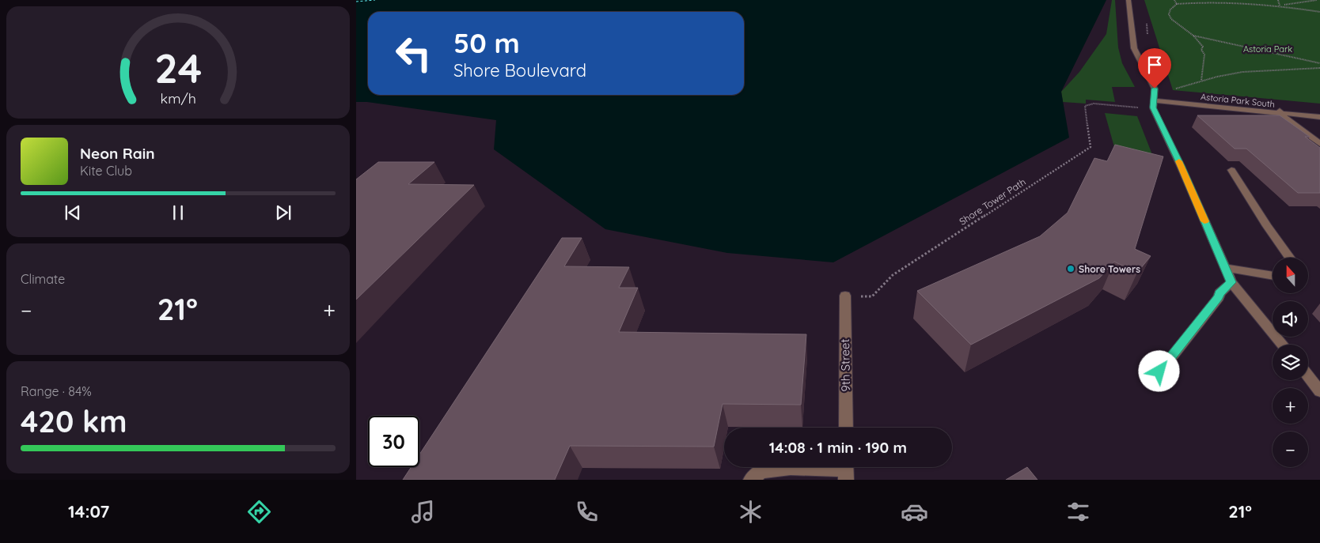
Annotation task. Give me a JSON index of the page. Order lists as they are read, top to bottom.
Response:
{
  "streets": {
    "street": ["Astoria Park South", "9th Street"],
    "path": ["Shore Tower Path"]
  },
  "parks": ["Astoria Park"],
  "places": ["Shore Towers"],
  "north": "top",
  "page": {
    "turn": ["50 m", "Shore Boulevard"],
    "song": ["Neon Rain", "Kite Club"],
    "tile": [
      "Climate",
      ["Range · 84%", "420 km"]
    ],
    "map_buttons": ["+", "−"],
    "heat": ["−", "21°", "+"],
    "limit": "30",
    "trip": "14:08 · 1 min · 190 m",
    "tabs": ["14:07", "21°"],
    "gauge": ["24", "km/h"]
  }
}
